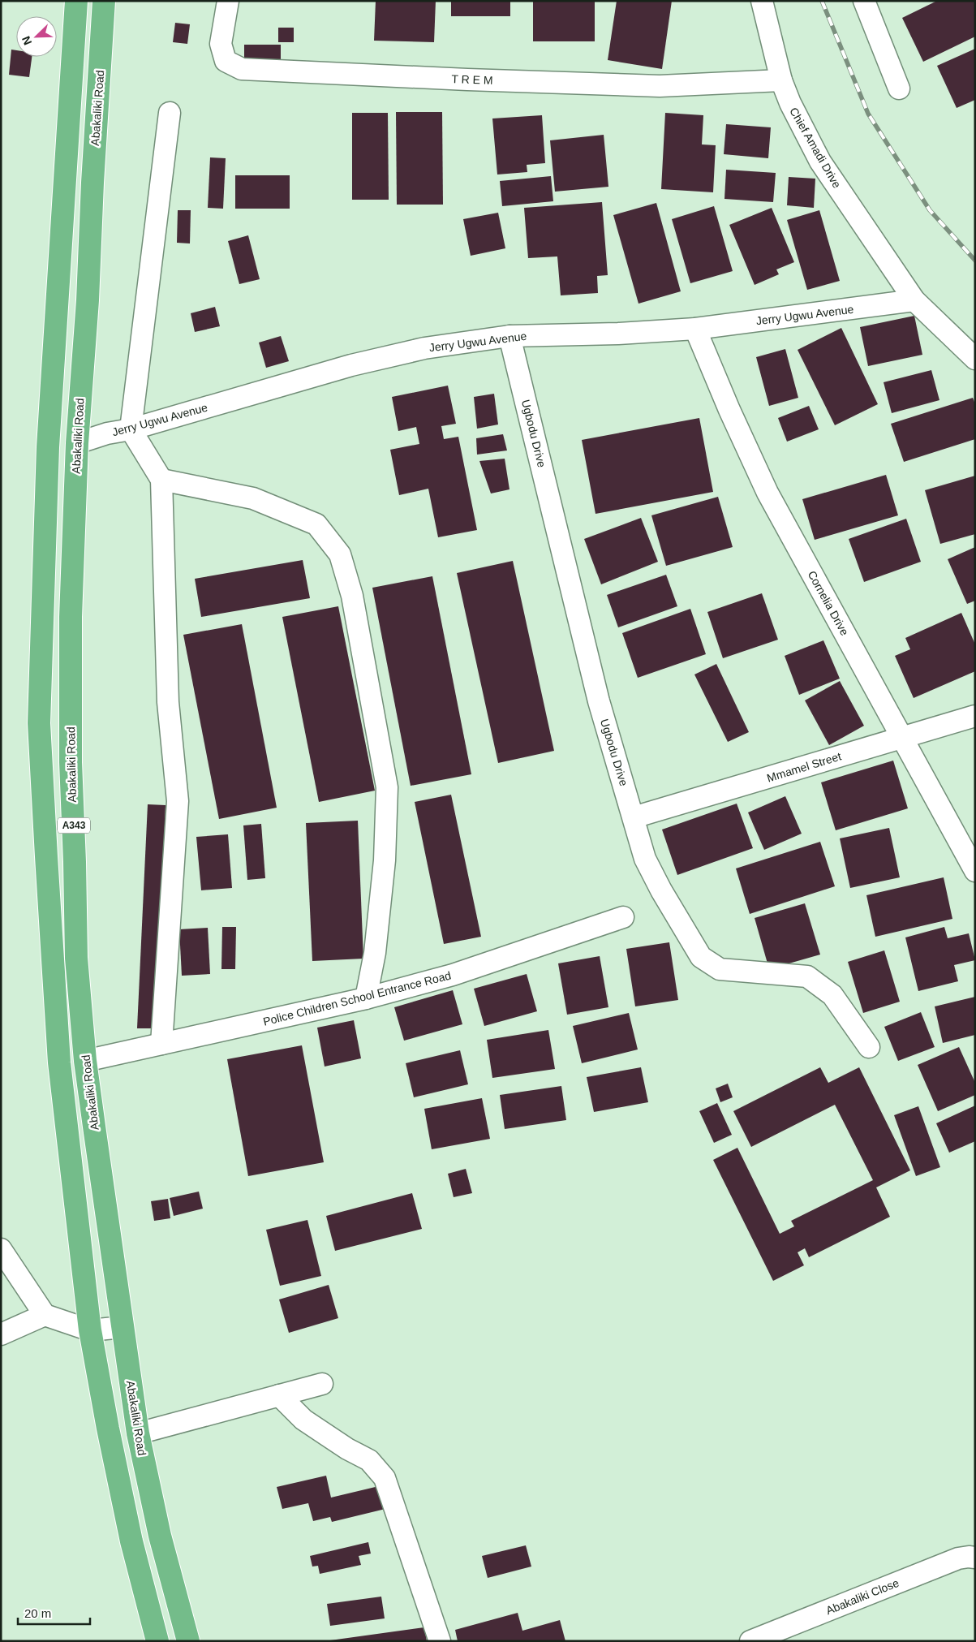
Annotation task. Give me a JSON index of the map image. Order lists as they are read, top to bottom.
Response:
{
  "streets": {
    "highway": ["Abakaliki Road", "A343"],
    "street": [
      "T R E M",
      "Chief Amadi Drive",
      "Jerry Ugwu Avenue",
      "Ugbodu Drive",
      "Cornelia Drive",
      "Mmamel Street",
      "Police Children School Entrance Road",
      "Abakaliki Close"
    ]
  },
  "crossings": [
    ["T R E M", "Chief Amadi Drive"],
    ["Abakaliki Road", "Jerry Ugwu Avenue"],
    ["Abakaliki Road", "Police Children School Entrance Road"],
    ["Chief Amadi Drive", "Jerry Ugwu Avenue"],
    ["Jerry Ugwu Avenue", "Ugbodu Drive"],
    ["Jerry Ugwu Avenue", "Cornelia Drive"],
    ["Ugbodu Drive", "Mmamel Street"],
    ["Cornelia Drive", "Mmamel Street"]
  ],
  "scale_bar": "20 m",
  "north": "bottom left"
}
